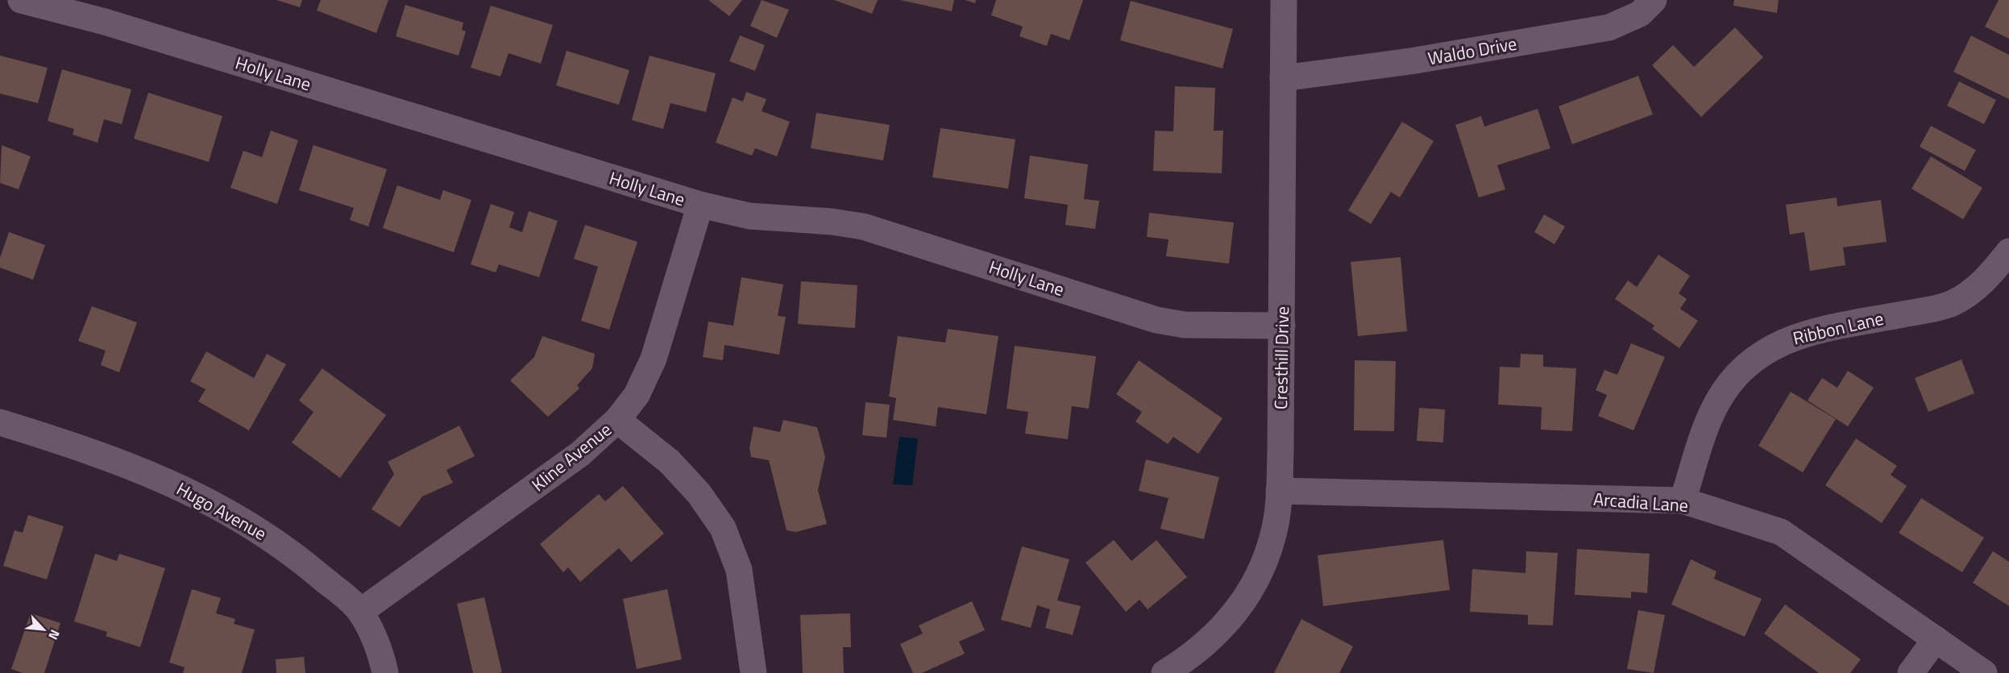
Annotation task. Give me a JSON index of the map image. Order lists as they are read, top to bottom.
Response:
{
  "streets": {
    "street": [
      "Waldo Drive",
      "Holly Lane",
      "Ribbon Lane",
      "Cresthill Drive",
      "Kline Avenue",
      "Arcadia Lane",
      "Hugo Avenue"
    ]
  },
  "crossings": [
    ["Waldo Drive", "Cresthill Drive"],
    ["Holly Lane", "Cresthill Drive"],
    ["Holly Lane", "Kline Avenue"],
    ["Ribbon Lane", "Arcadia Lane"],
    ["Cresthill Drive", "Arcadia Lane"],
    ["Kline Avenue", "Hugo Avenue"]
  ],
  "north": "bottom right"
}
